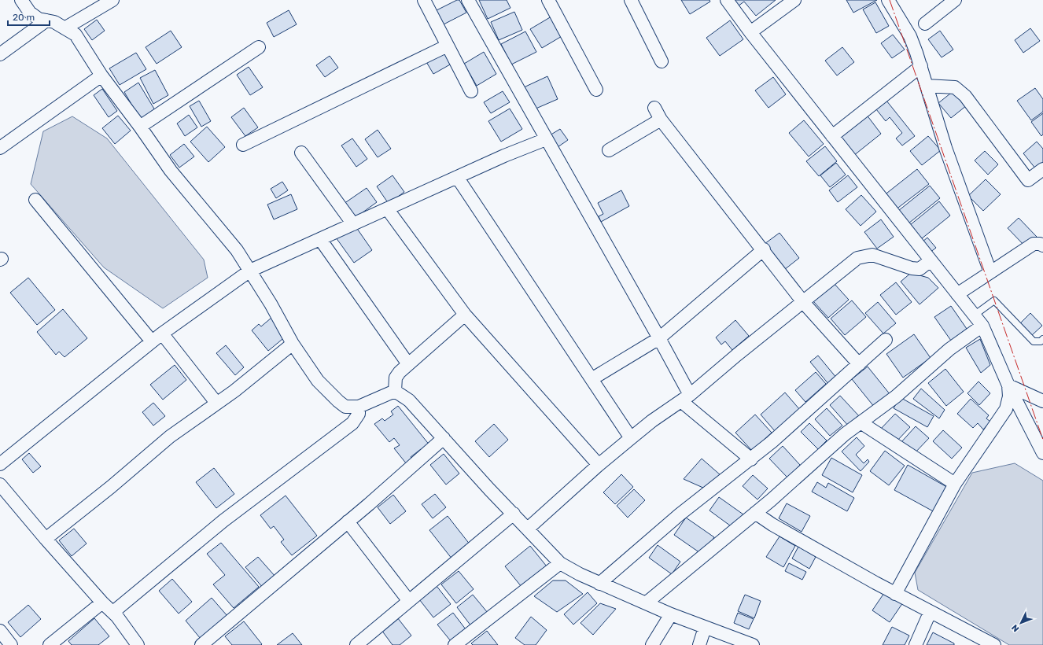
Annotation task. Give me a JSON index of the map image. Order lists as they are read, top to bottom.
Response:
{
  "scale_bar": "20 m",
  "north": "bottom left"
}
